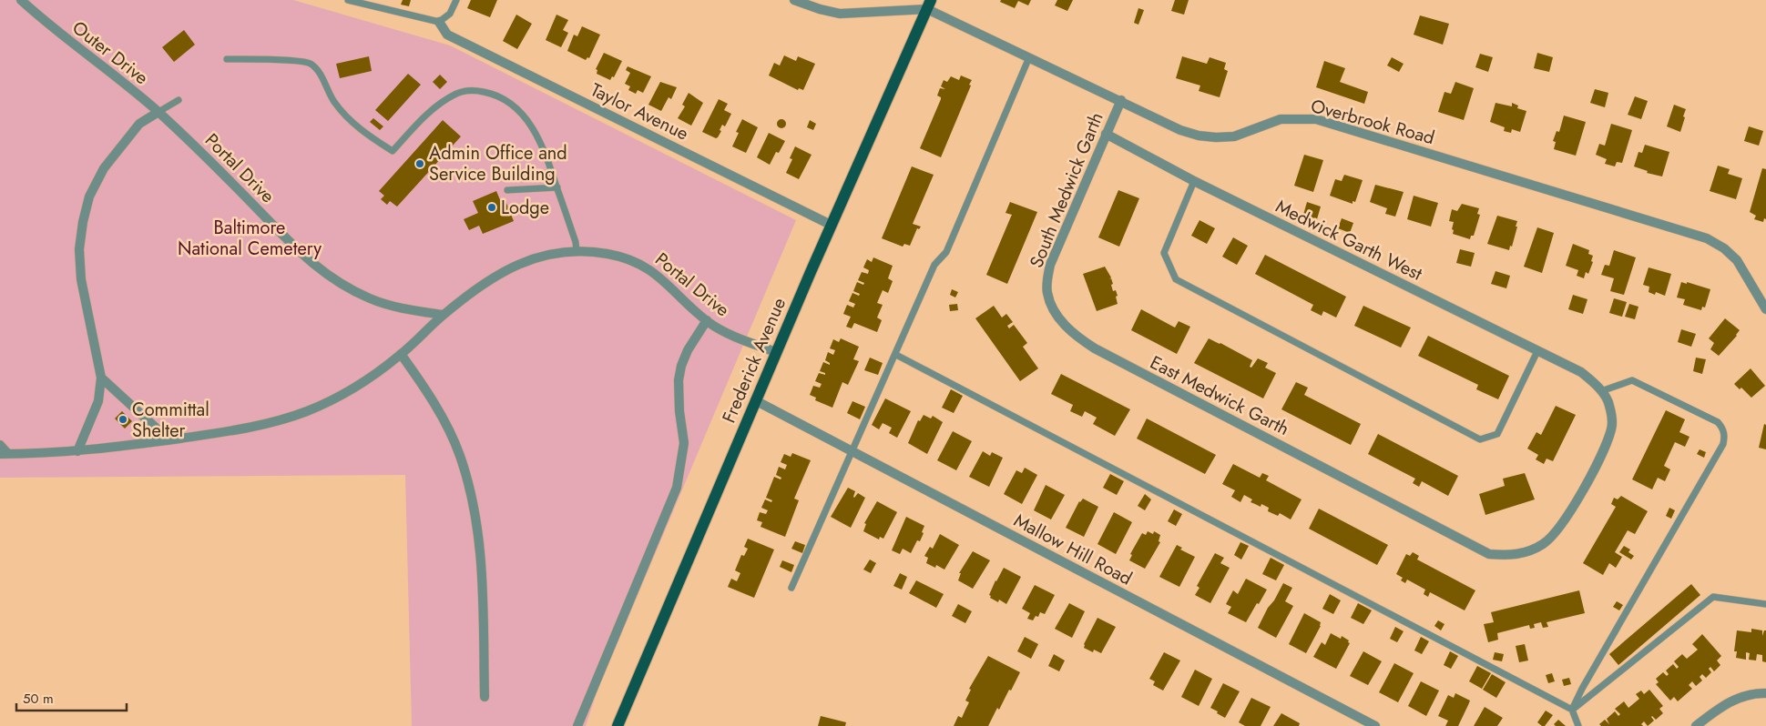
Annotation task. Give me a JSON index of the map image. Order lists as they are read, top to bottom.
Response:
{
  "streets": {
    "main road": ["Frederick Avenue"],
    "street": [
      "Outer Drive",
      "Taylor Avenue",
      "Overbrook Road",
      "Portal Drive",
      "South Medwick Garth",
      "Medwick Garth West",
      "East Medwick Garth",
      "Mallow Hill Road"
    ]
  },
  "crossings": [
    ["Outer Drive", "Portal Drive"],
    ["Taylor Avenue", "Frederick Avenue"],
    ["Overbrook Road", "South Medwick Garth"],
    ["Overbrook Road", "Frederick Avenue"],
    ["Portal Drive", "Frederick Avenue"],
    ["South Medwick Garth", "Medwick Garth West"],
    ["South Medwick Garth", "East Medwick Garth"],
    ["Medwick Garth West", "East Medwick Garth"],
    ["Frederick Avenue", "Mallow Hill Road"]
  ],
  "parks": ["Baltimore National Cemetery"],
  "places": ["Admin Office and Service Building", "Lodge", "Committal Shelter"],
  "scale_bar": "50 m"
}
